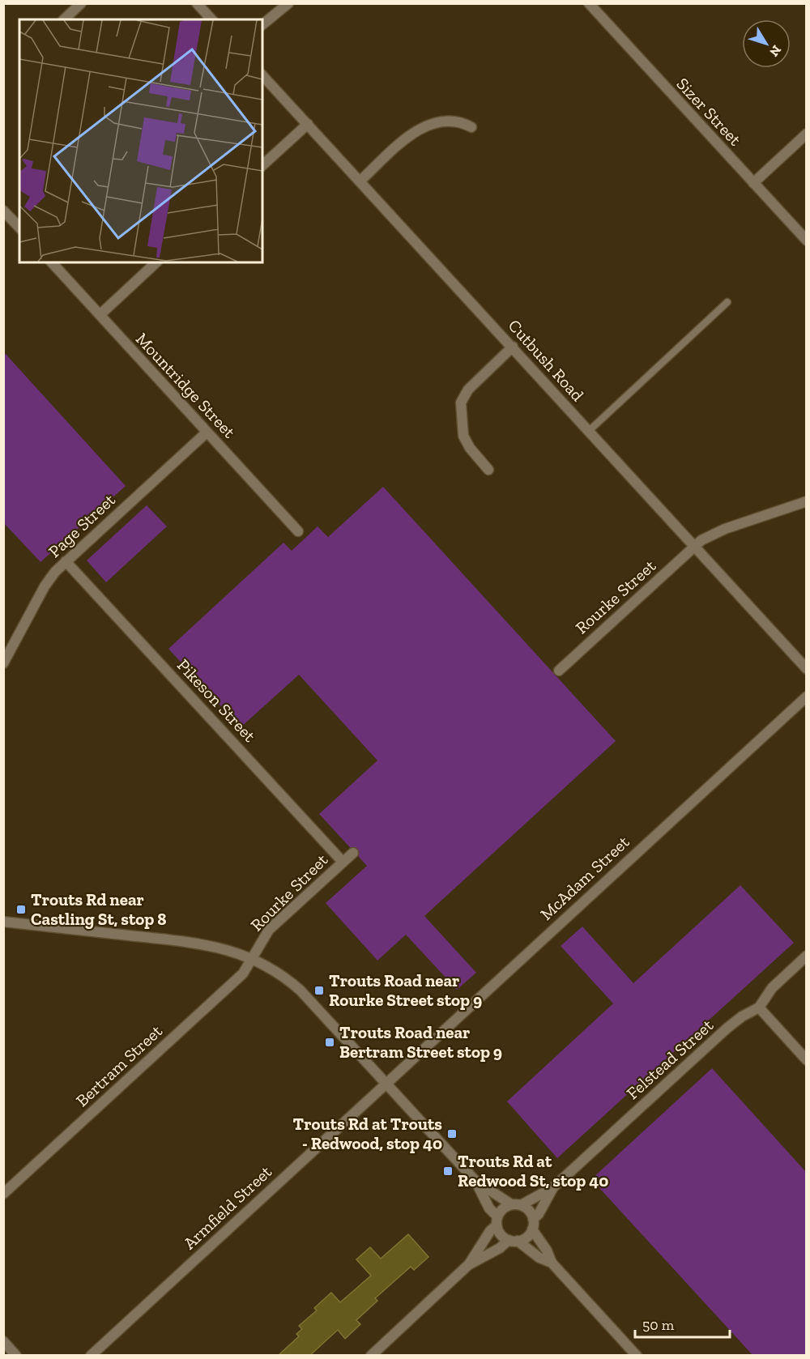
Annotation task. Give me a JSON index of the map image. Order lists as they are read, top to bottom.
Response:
{
  "streets": {
    "street": [
      "Sizer Street",
      "Cutbush Road",
      "Mountridge Street",
      "Page Street",
      "Rourke Street",
      "Pikeson Street",
      "McAdam Street",
      "Felstead Street",
      "Bertram Street",
      "Armfield Street"
    ]
  },
  "crossings": [
    ["Cutbush Road", "Rourke Street"],
    ["Mountridge Street", "Page Street"],
    ["Page Street", "Pikeson Street"],
    ["Rourke Street", "Pikeson Street"],
    ["Rourke Street", "Bertram Street"],
    ["McAdam Street", "Armfield Street"]
  ],
  "places": {
    "transit": [
      "Trouts Rd near Castling St, stop 8",
      "Trouts Road near Rourke Street stop 9",
      "Trouts Road near Bertram Street stop 9",
      "Trouts Rd at Trouts - Redwood, stop 40",
      "Trouts Rd at Redwood St, stop 40"
    ]
  },
  "scale_bar": "50 m",
  "north": "bottom right"
}
